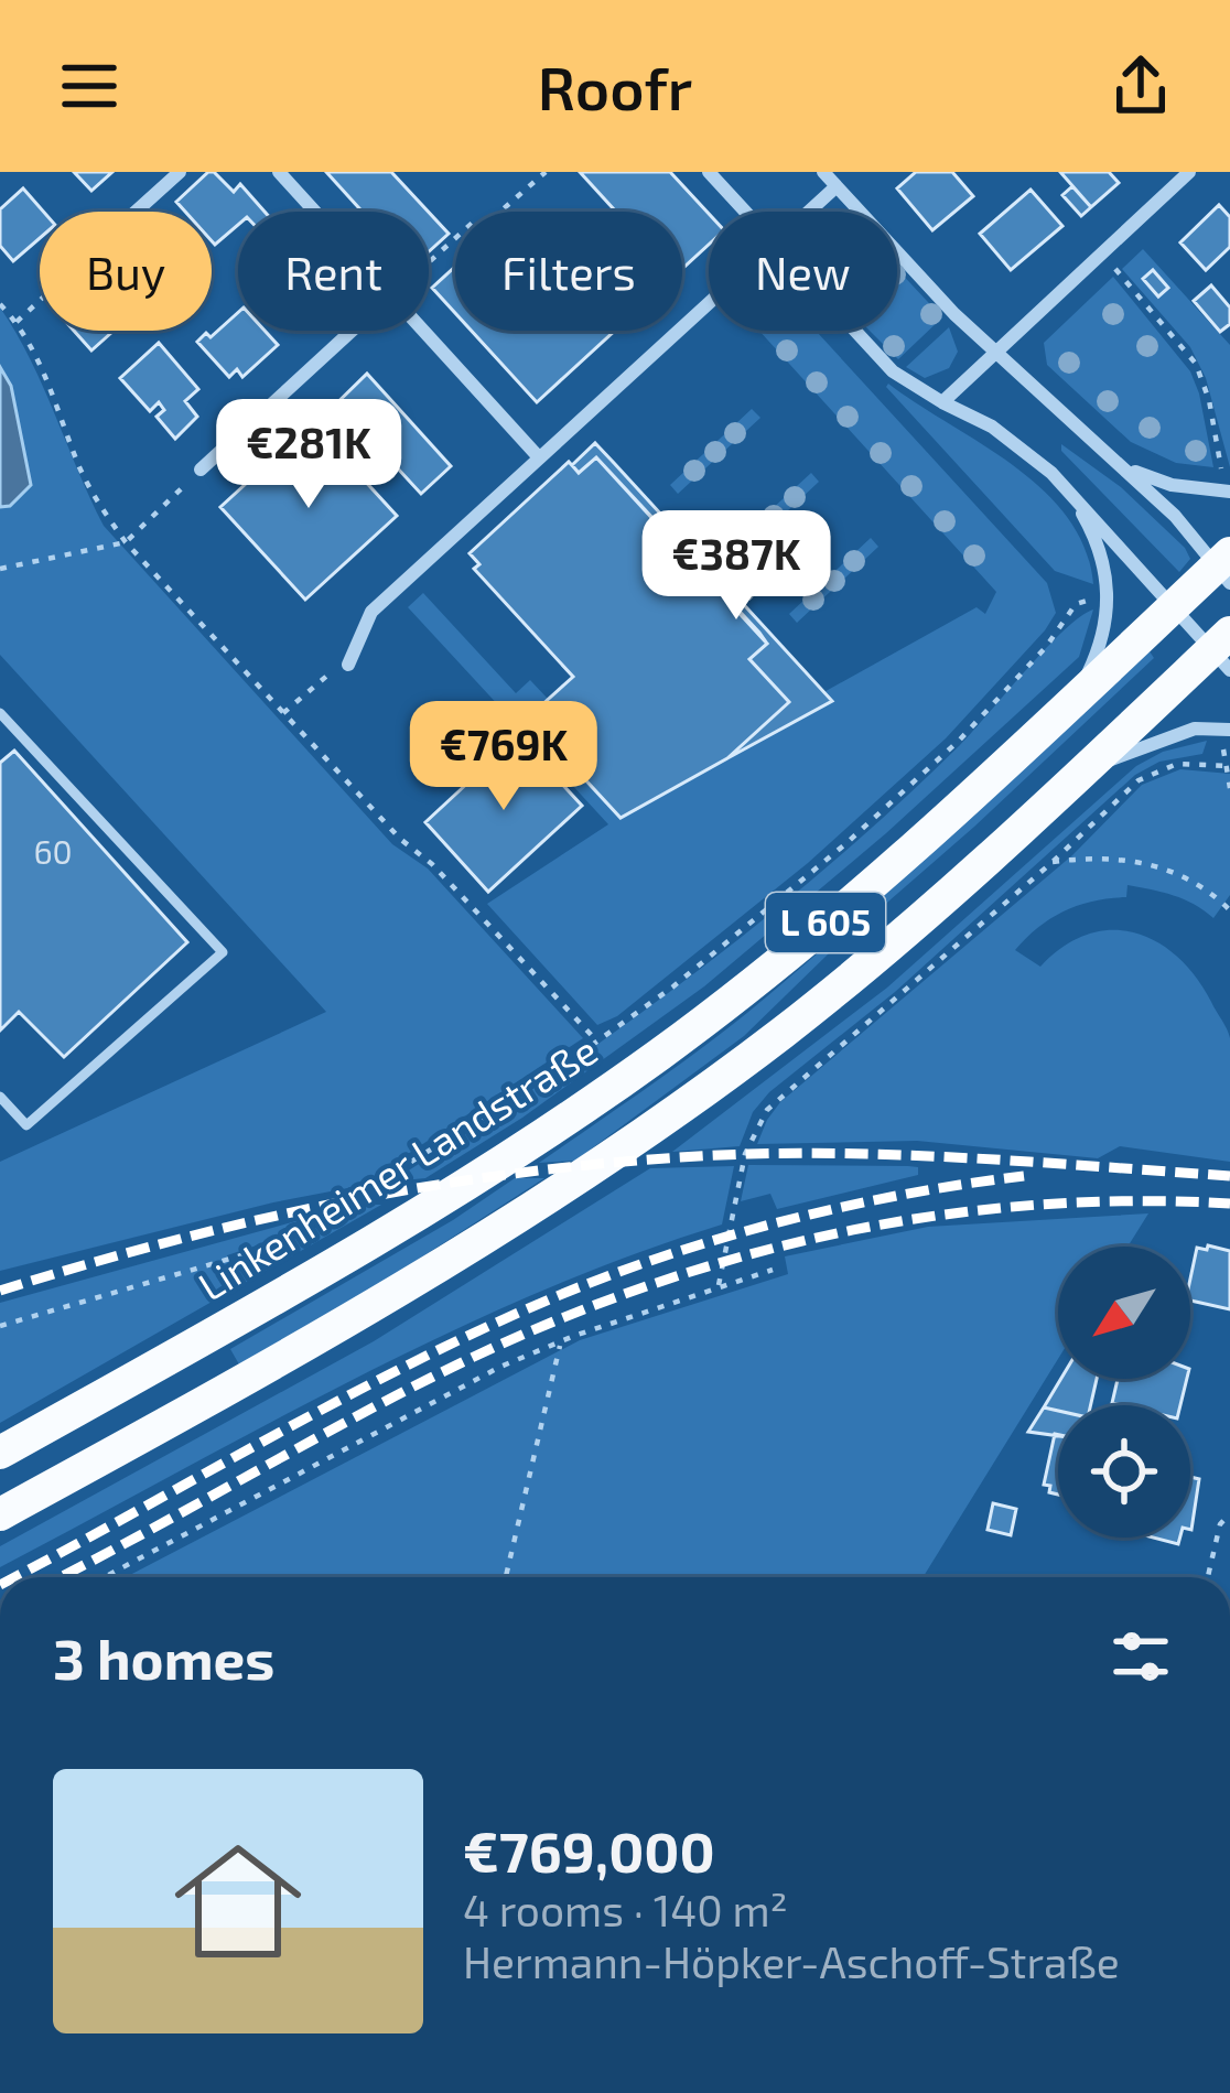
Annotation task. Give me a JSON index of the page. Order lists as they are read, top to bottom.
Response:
{
  "streets": {
    "main road": ["L 605", "Linkenheimer Landstraße"]
  },
  "house_numbers": ["60"],
  "north": "bottom left",
  "page": {
    "header": "Roofr",
    "chip": [
      "Buy",
      "Rent",
      "Filters",
      "New"
    ],
    "price": ["€281K", "€387K", "€769K"],
    "heading": "3 homes",
    "list": [
      {
        "name": "€769,000",
        "note": "4 rooms · 140 m² · Hermann-Höpker-Aschoff-Straße"
      }
    ]
  }
}
